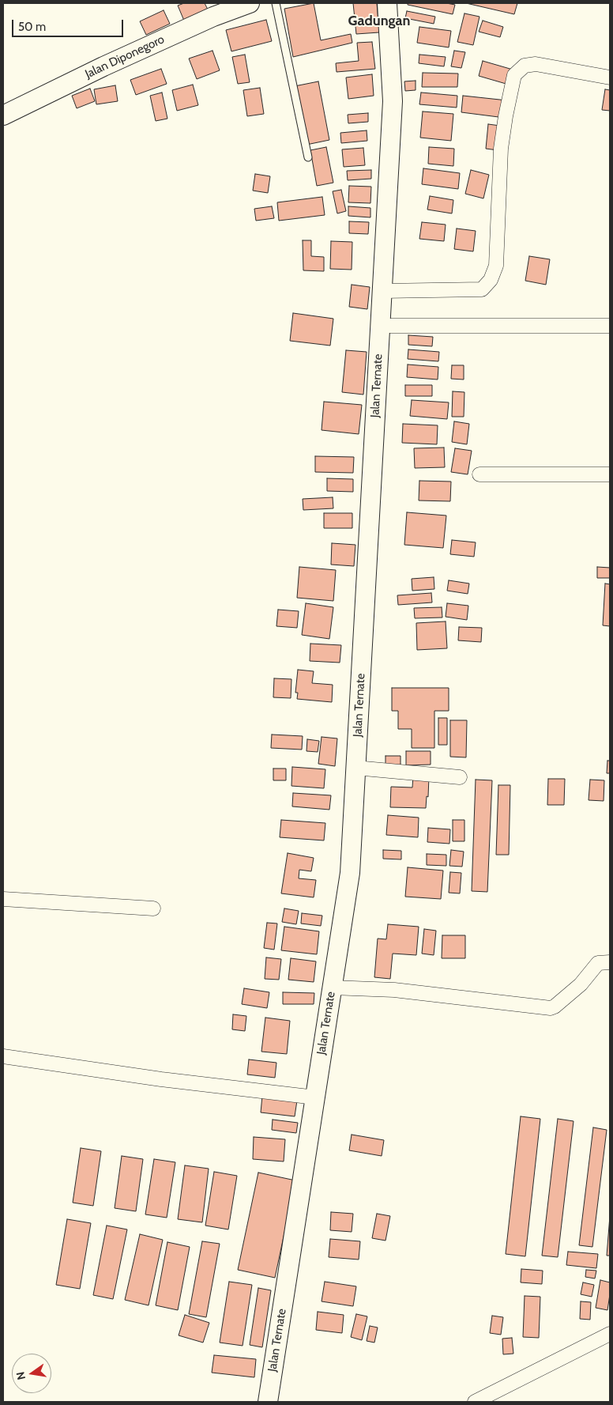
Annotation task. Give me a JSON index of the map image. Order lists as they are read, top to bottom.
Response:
{
  "streets": {
    "street": ["Jalan Diponegoro", "Jalan Ternate"]
  },
  "districts": ["Gadungan"],
  "scale_bar": "50 m",
  "north": "left"
}
